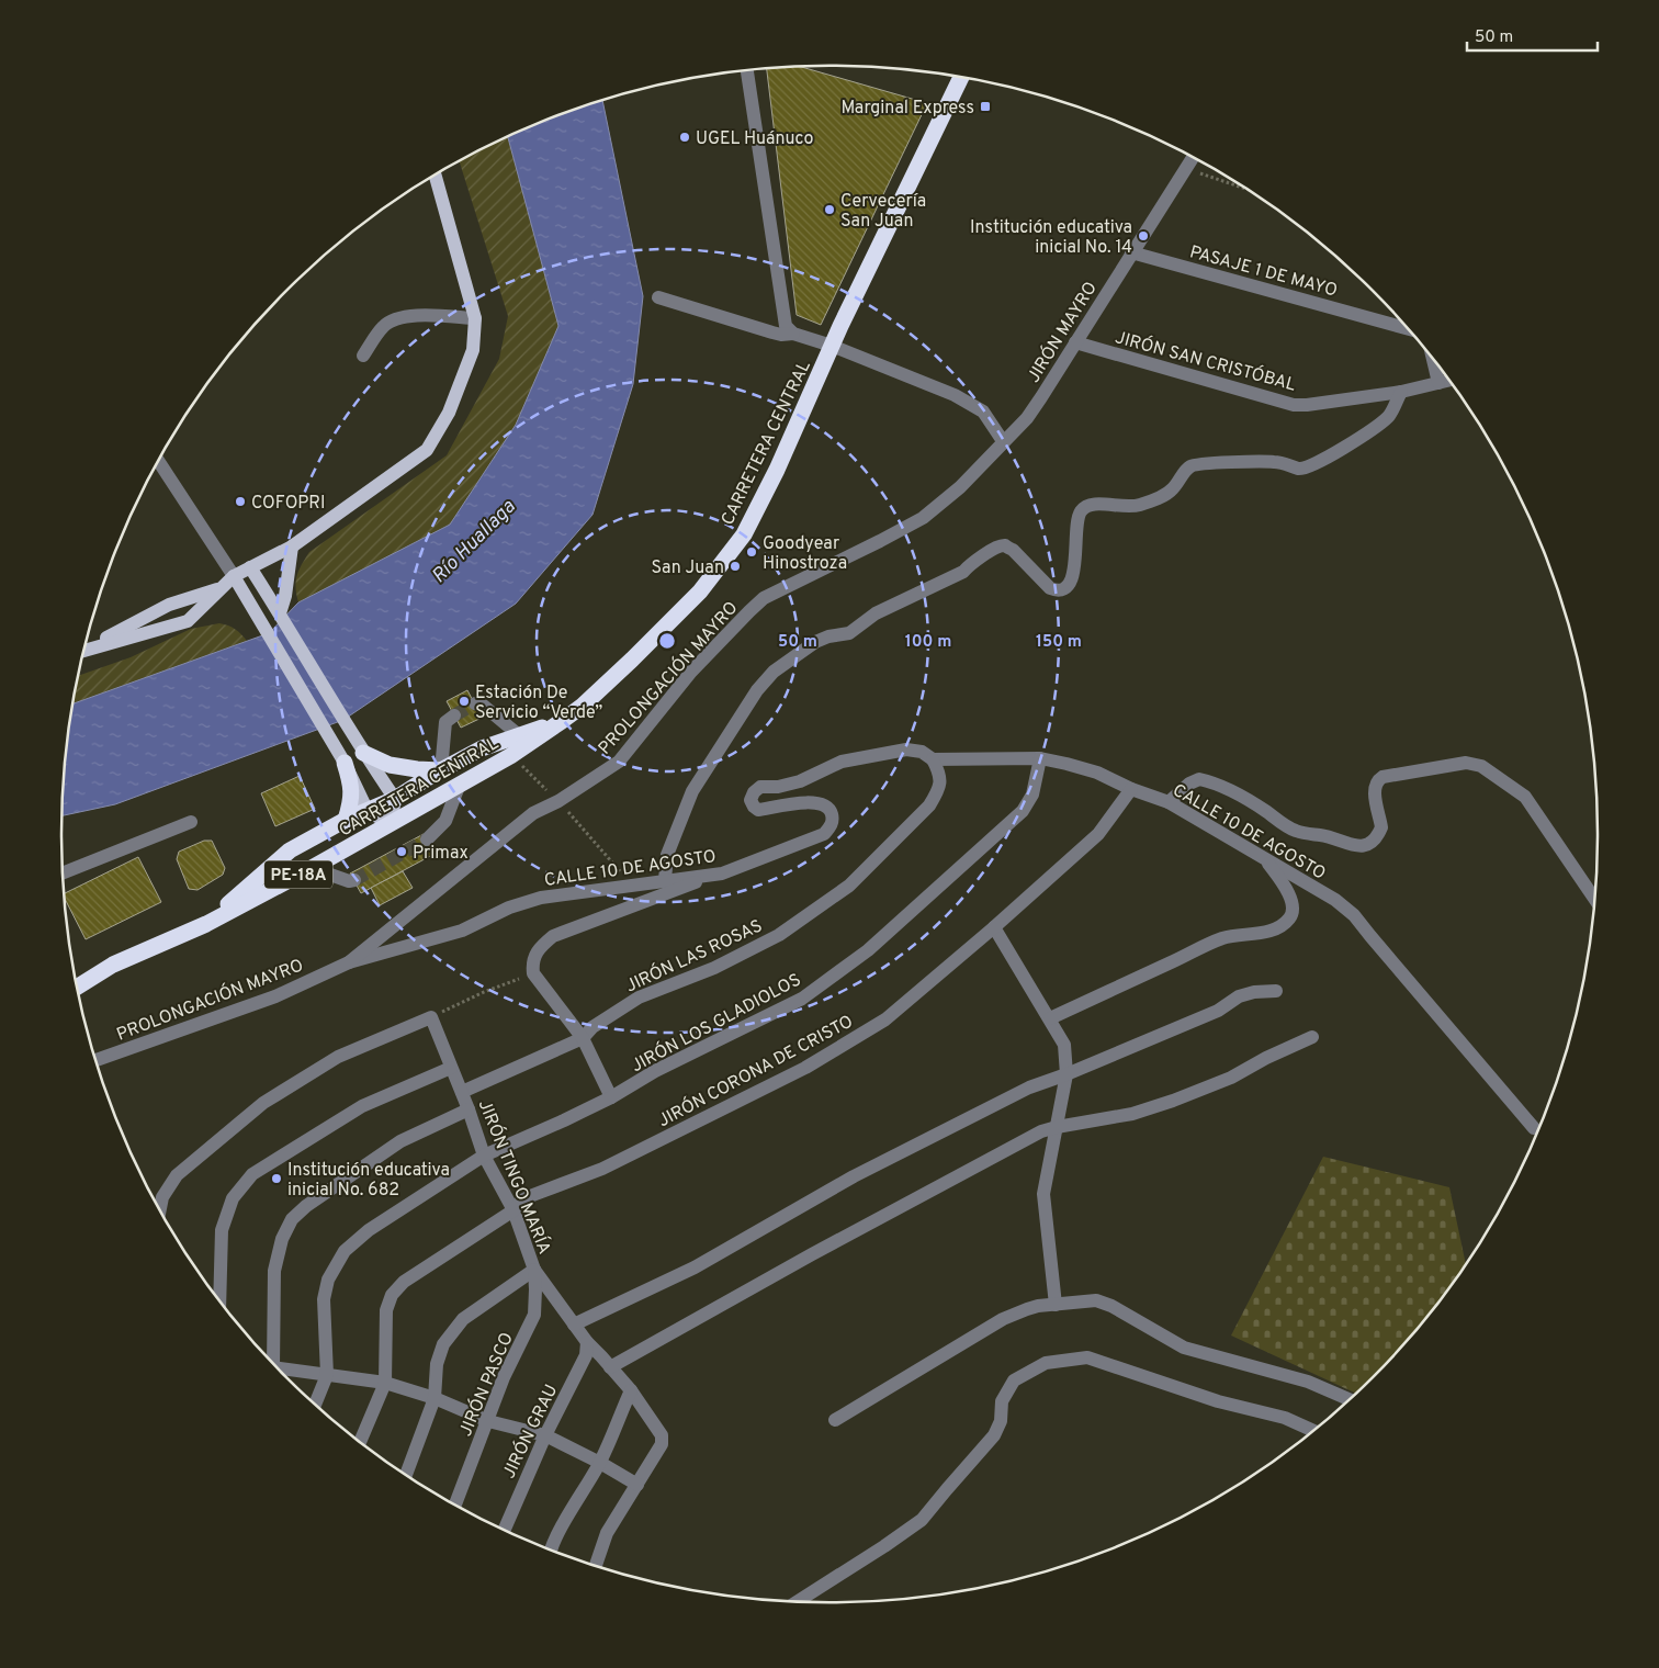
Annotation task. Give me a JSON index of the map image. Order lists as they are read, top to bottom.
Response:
{
  "streets": {
    "highway": ["CARRETERA CENTRAL", "PE-18A"],
    "street": [
      "PASAJE 1 DE MAYO",
      "JIRÓN MAYRO",
      "JIRÓN SAN CRISTÓBAL",
      "PROLONGACIÓN MAYRO",
      "CALLE 10 DE AGOSTO",
      "JIRÓN LAS ROSAS",
      "JIRÓN LOS GLADIOLOS",
      "JIRÓN CORONA DE CRISTO",
      "JIRÓN TINGO MARÍA",
      "JIRÓN PASCO",
      "JIRÓN GRAU"
    ]
  },
  "crossings": [
    ["PASAJE 1 DE MAYO", "JIRÓN MAYRO"],
    ["JIRÓN MAYRO", "JIRÓN SAN CRISTÓBAL"],
    ["JIRÓN MAYRO", "PROLONGACIÓN MAYRO"],
    ["CARRETERA CENTRAL", "PE-18A"],
    ["PROLONGACIÓN MAYRO", "CALLE 10 DE AGOSTO"],
    ["CALLE 10 DE AGOSTO", "JIRÓN LAS ROSAS"],
    ["CALLE 10 DE AGOSTO", "JIRÓN LOS GLADIOLOS"],
    ["CALLE 10 DE AGOSTO", "JIRÓN CORONA DE CRISTO"],
    ["JIRÓN LAS ROSAS", "JIRÓN TINGO MARÍA"],
    ["JIRÓN LOS GLADIOLOS", "JIRÓN TINGO MARÍA"],
    ["JIRÓN CORONA DE CRISTO", "JIRÓN TINGO MARÍA"],
    ["JIRÓN TINGO MARÍA", "JIRÓN PASCO"],
    ["JIRÓN TINGO MARÍA", "JIRÓN GRAU"]
  ],
  "water": ["Río Huallaga"],
  "places": {
    "transit": ["Marginal Express"],
    "other": [
      "UGEL Huánuco",
      "Cervecería San Juan",
      "Institución educativa inicial No. 14",
      "COFOPRI",
      "Goodyear Hinostroza",
      "San Juan",
      "Estación De Servicio “Verde”",
      "Primax",
      "Institución educativa inicial No. 682"
    ]
  },
  "scale_bar": "50 m",
  "rings": ["50 m", "100 m", "150 m"]
}
